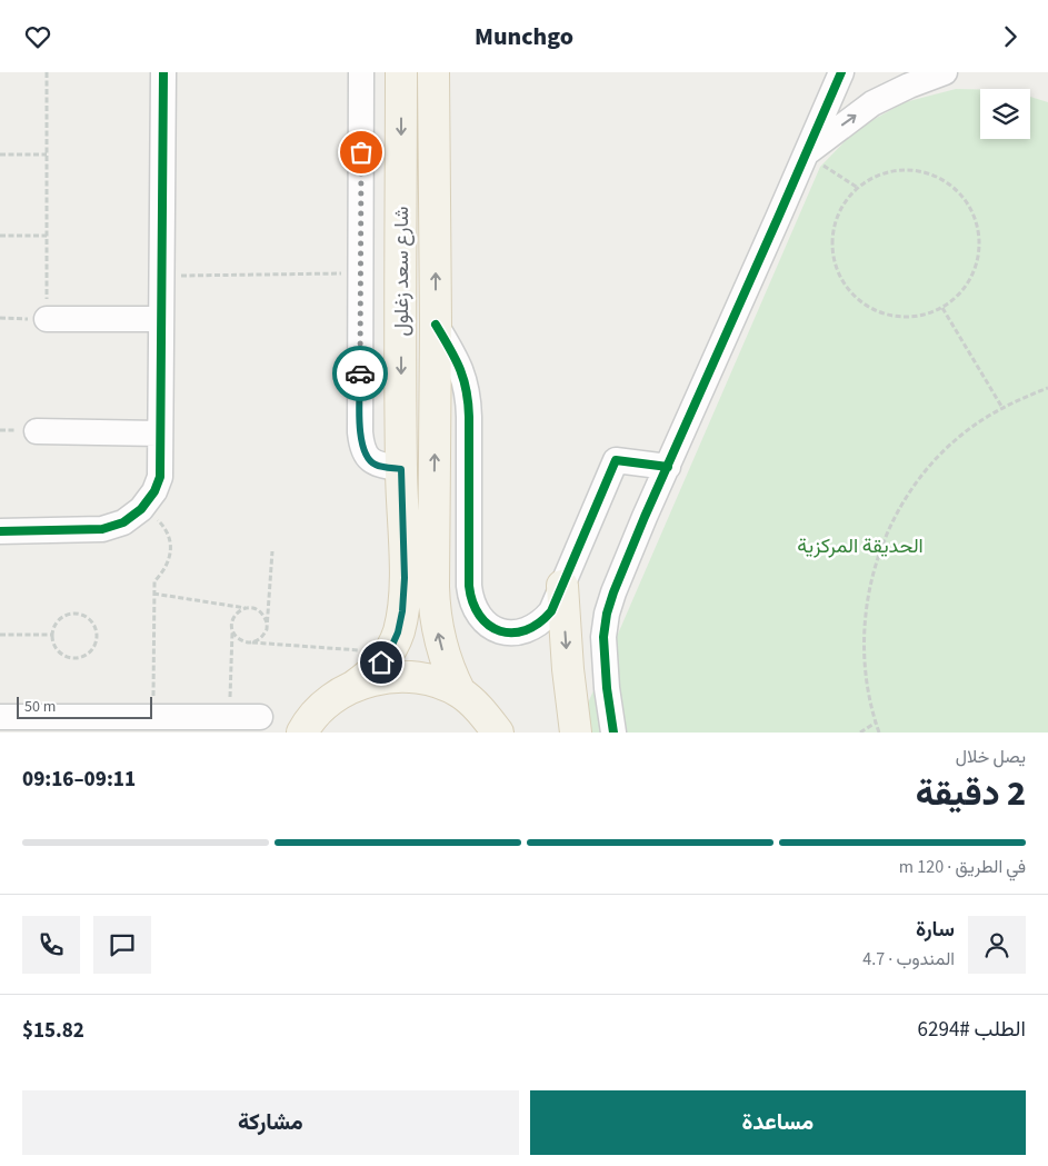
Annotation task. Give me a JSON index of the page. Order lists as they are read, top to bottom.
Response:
{
  "streets": {
    "main road": ["شارع سعد زغلول"]
  },
  "parks": ["الحديقة المركزية"],
  "scale_bar": "50 m",
  "page": {
    "header": "Munchgo",
    "scale": "50 m",
    "heading": ["2 دقيقة", "يصل خلال", "09:11–09:16"],
    "panel": [
      "سارة",
      "المندوب · 4.7",
      "الطلب #6294",
      "$15.82"
    ],
    "bar": "في الطريق · 120 m",
    "buttons": ["مساعدة", "مشاركة"]
  }
}
